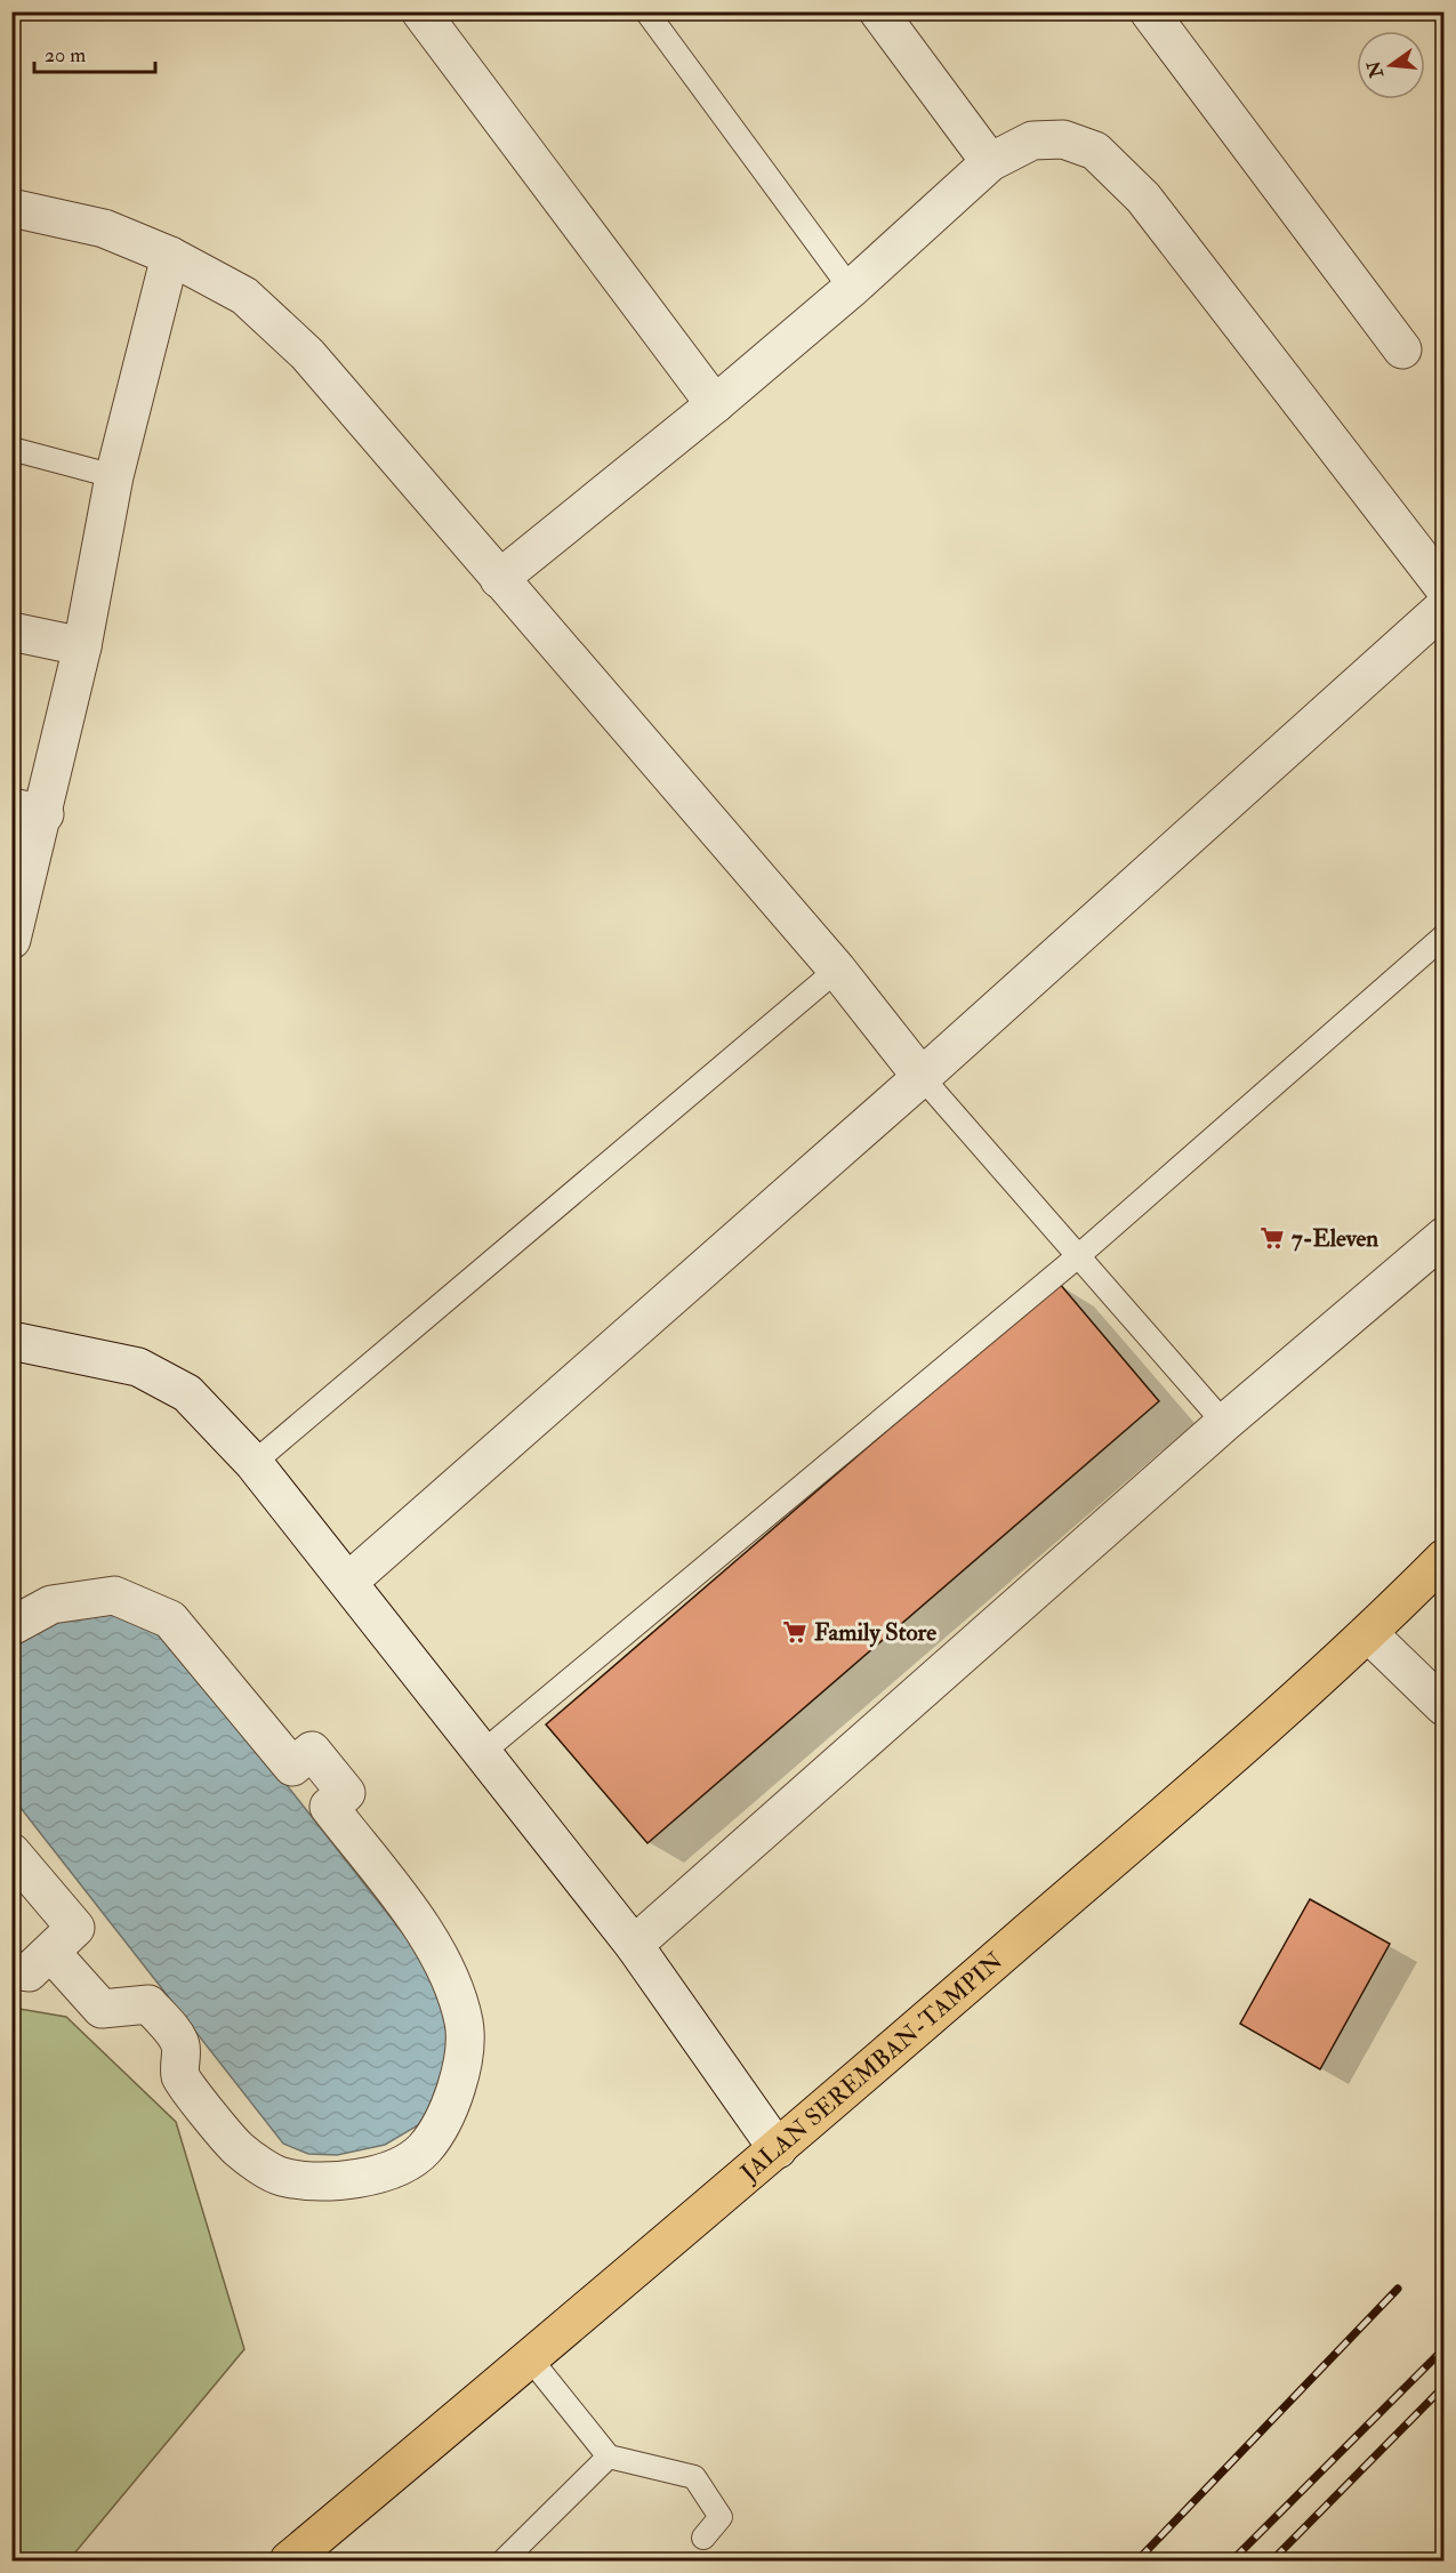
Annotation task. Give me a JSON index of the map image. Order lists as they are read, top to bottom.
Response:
{
  "streets": {
    "highway": ["JALAN SEREMBAN-TAMPIN"]
  },
  "places": {
    "supermarket": ["7-Eleven", "Family Store"]
  },
  "scale_bar": "20 m",
  "north": "left"
}
